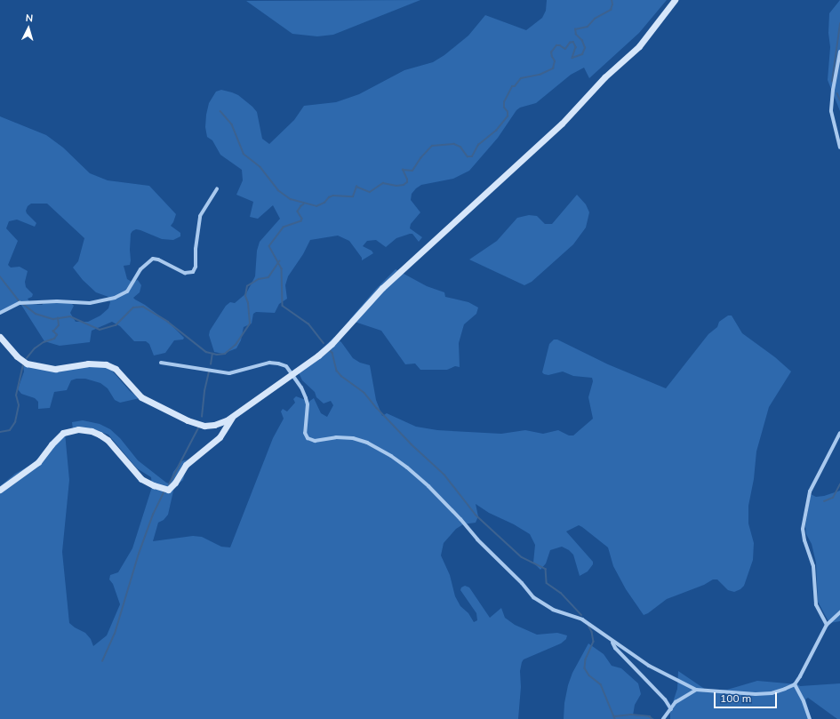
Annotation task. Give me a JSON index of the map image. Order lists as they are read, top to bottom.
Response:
{
  "scale_bar": "100 m",
  "north": "top"
}
